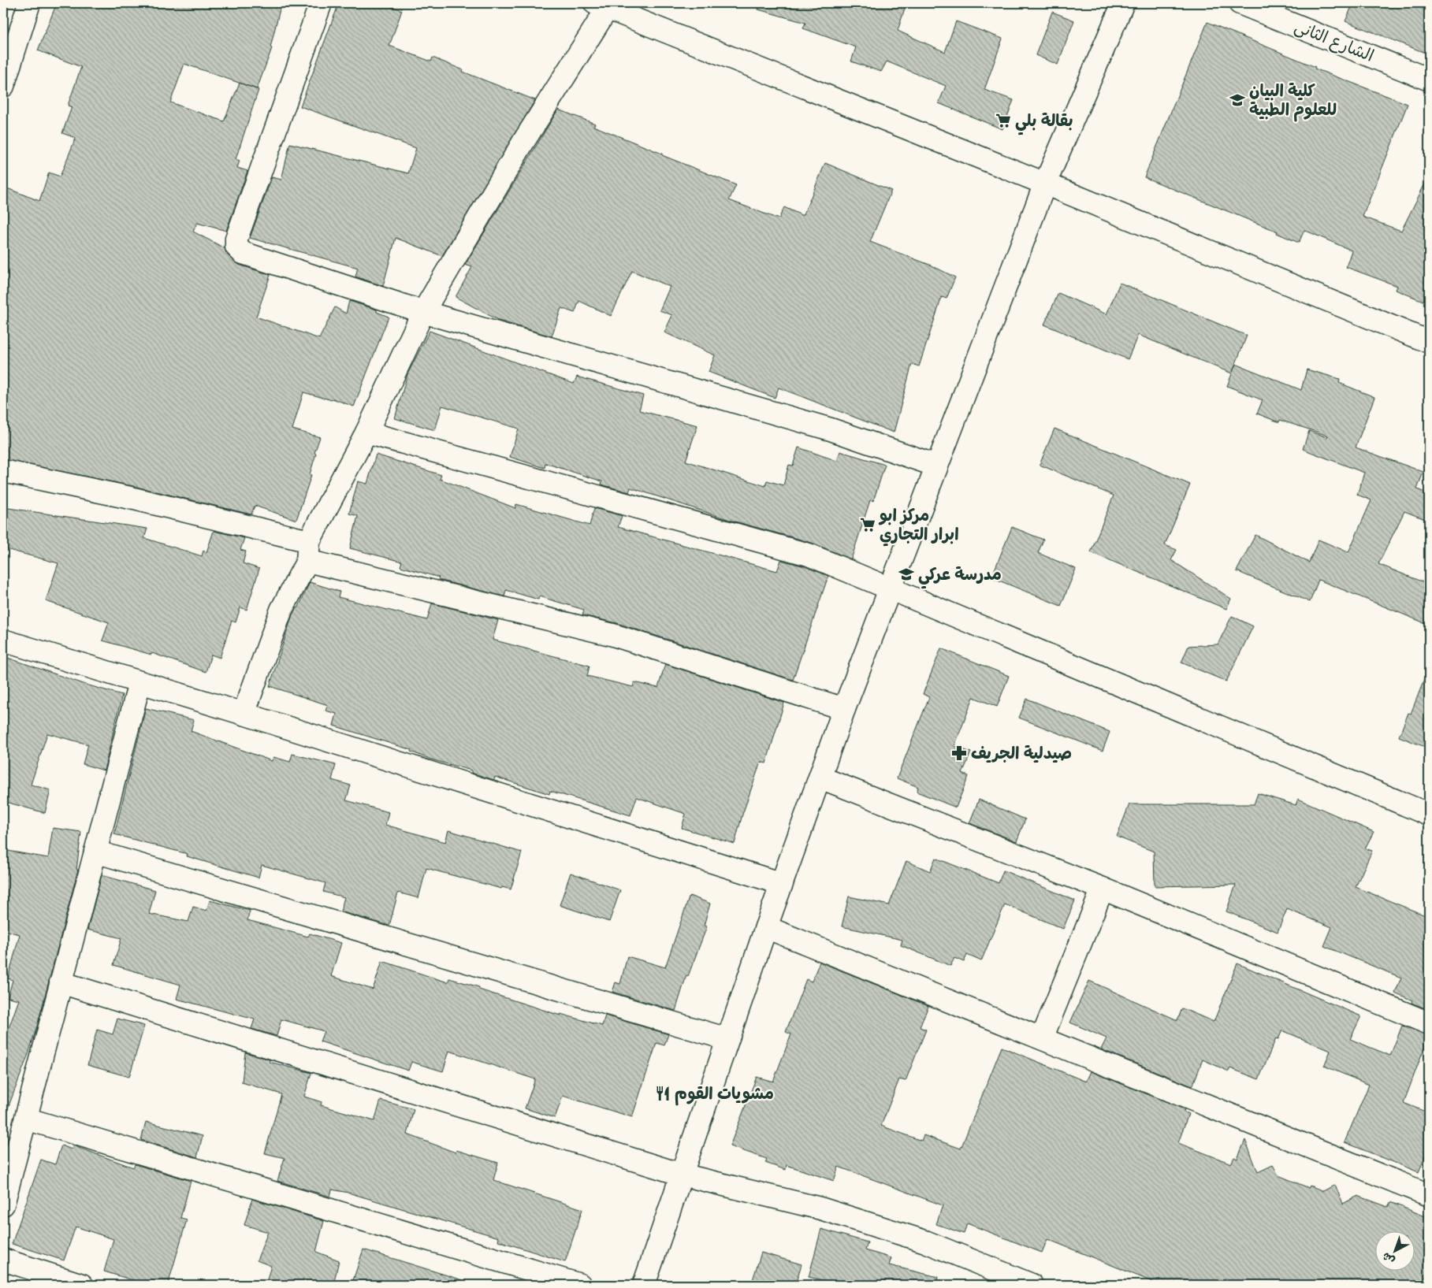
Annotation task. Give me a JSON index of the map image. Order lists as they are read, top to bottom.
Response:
{
  "streets": {
    "street": ["الشارع الثانى"]
  },
  "places": {
    "school or university": ["كلية البيان للعلوم الطبية", "مدرسة عركي"],
    "supermarket": ["بقالة بلي", "مركز ابو ابرار التجاري"],
    "pharmacy": ["صيدلية الجريف"],
    "restaurant": ["مشويات القوم"]
  },
  "north": "bottom left"
}
